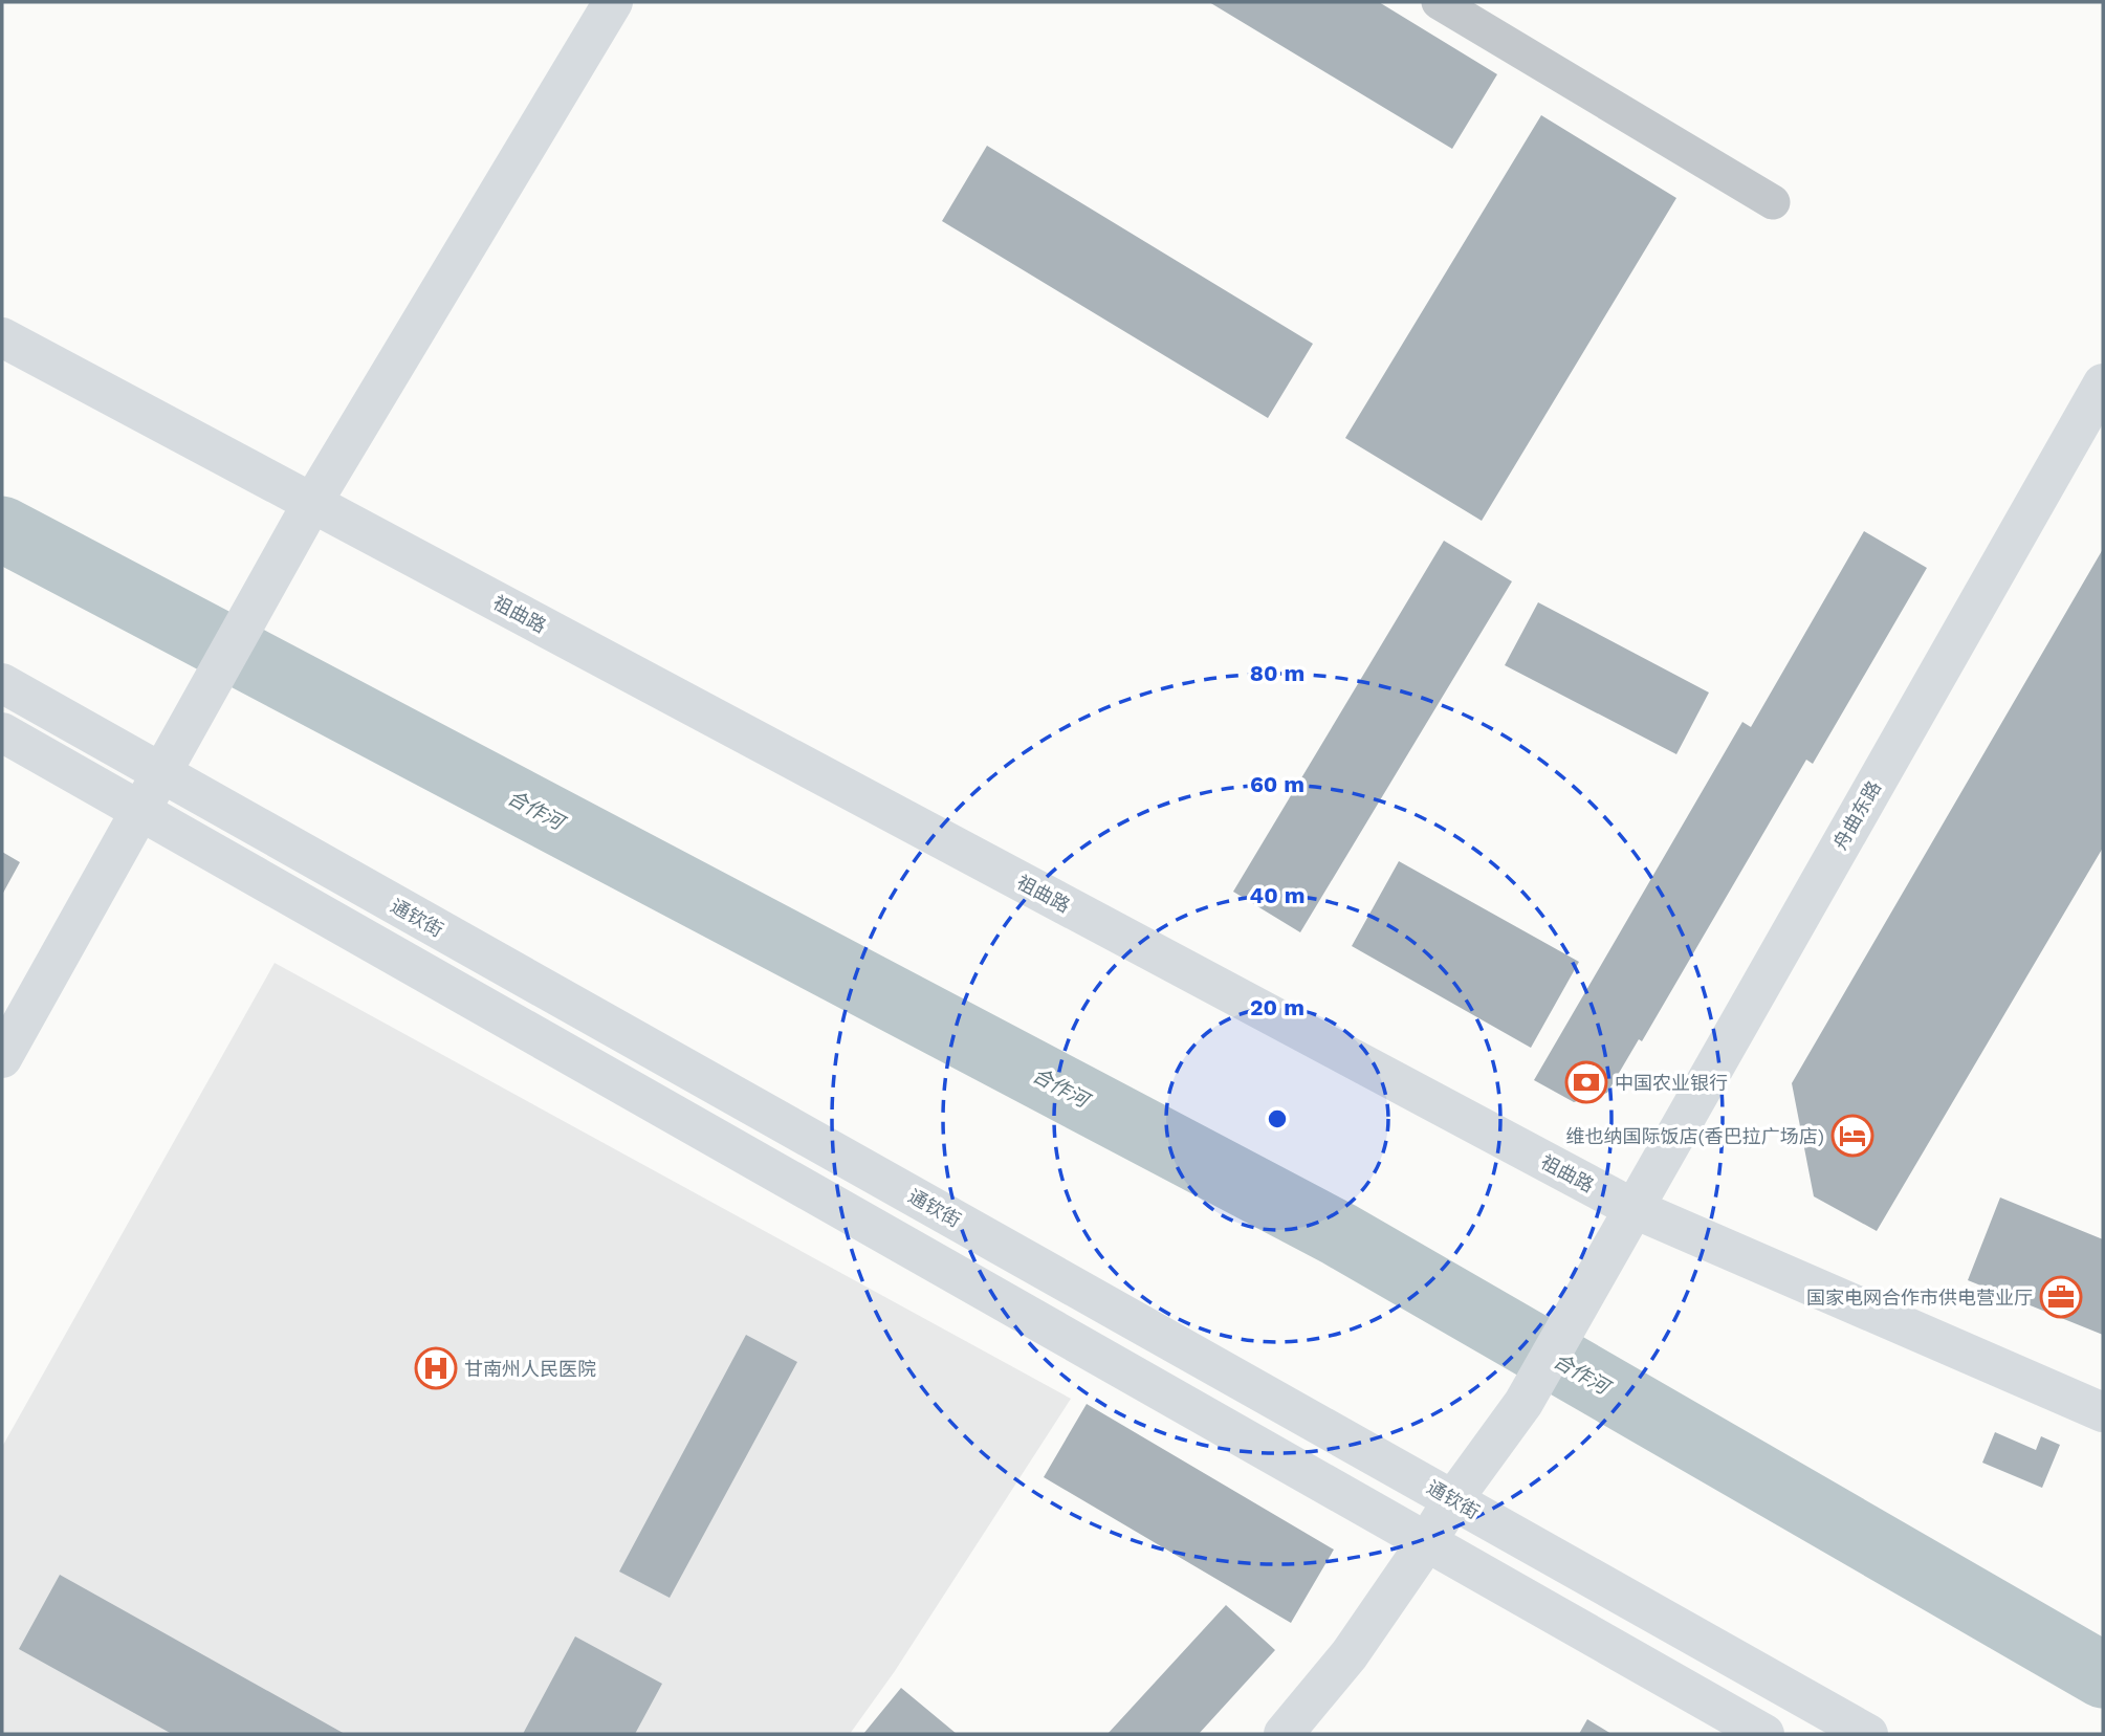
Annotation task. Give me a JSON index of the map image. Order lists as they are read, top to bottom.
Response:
{
  "streets": {
    "street": ["祖曲路", "舟曲东路", "通钦街"]
  },
  "crossings": [
    ["祖曲路", "舟曲东路"],
    ["舟曲东路", "通钦街"]
  ],
  "water": ["合作河"],
  "places": {
    "bank": ["中国农业银行"],
    "hotel": ["维也纳国际饭店(香巴拉广场店)"],
    "office": ["国家电网合作市供电营业厅"],
    "hospital": ["甘南州人民医院"]
  },
  "rings": [
    "80 m",
    "60 m",
    "40 m",
    "20 m"
  ]
}
